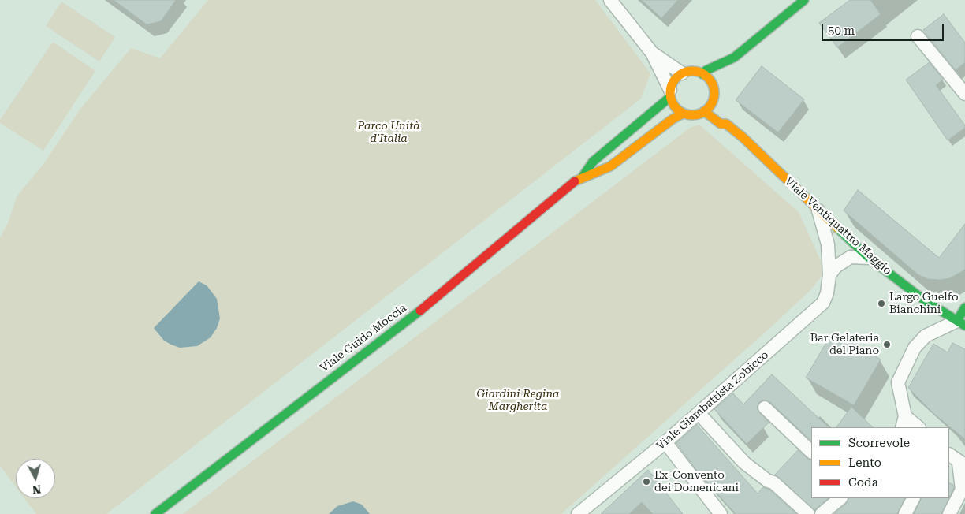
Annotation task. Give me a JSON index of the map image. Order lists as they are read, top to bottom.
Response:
{
  "streets": {
    "main road": ["Viale Ventiquattro Maggio", "Viale Guido Moccia"],
    "street": ["Viale Giambattista Zobicco"]
  },
  "crossings": [
    ["Viale Ventiquattro Maggio", "Viale Guido Moccia"],
    ["Viale Ventiquattro Maggio", "Viale Giambattista Zobicco"]
  ],
  "parks": ["Parco Unità d'Italia", "Giardini Regina Margherita"],
  "places": ["Largo Guelfo Bianchini", "Bar Gelateria del Piano", "Ex-Convento dei Domenicani"],
  "legend": ["Scorrevole", "Lento", "Coda"],
  "scale_bar": "50 m",
  "north": "bottom"
}
